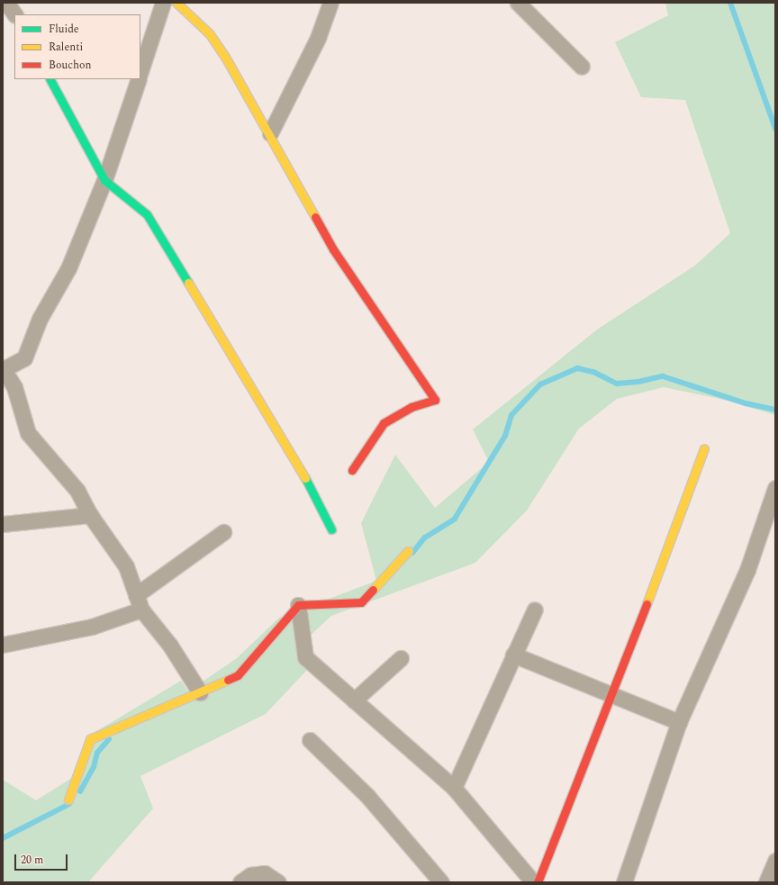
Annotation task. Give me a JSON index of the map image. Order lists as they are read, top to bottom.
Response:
{
  "legend": ["Fluide", "Ralenti", "Bouchon"],
  "scale_bar": "20 m"
}
